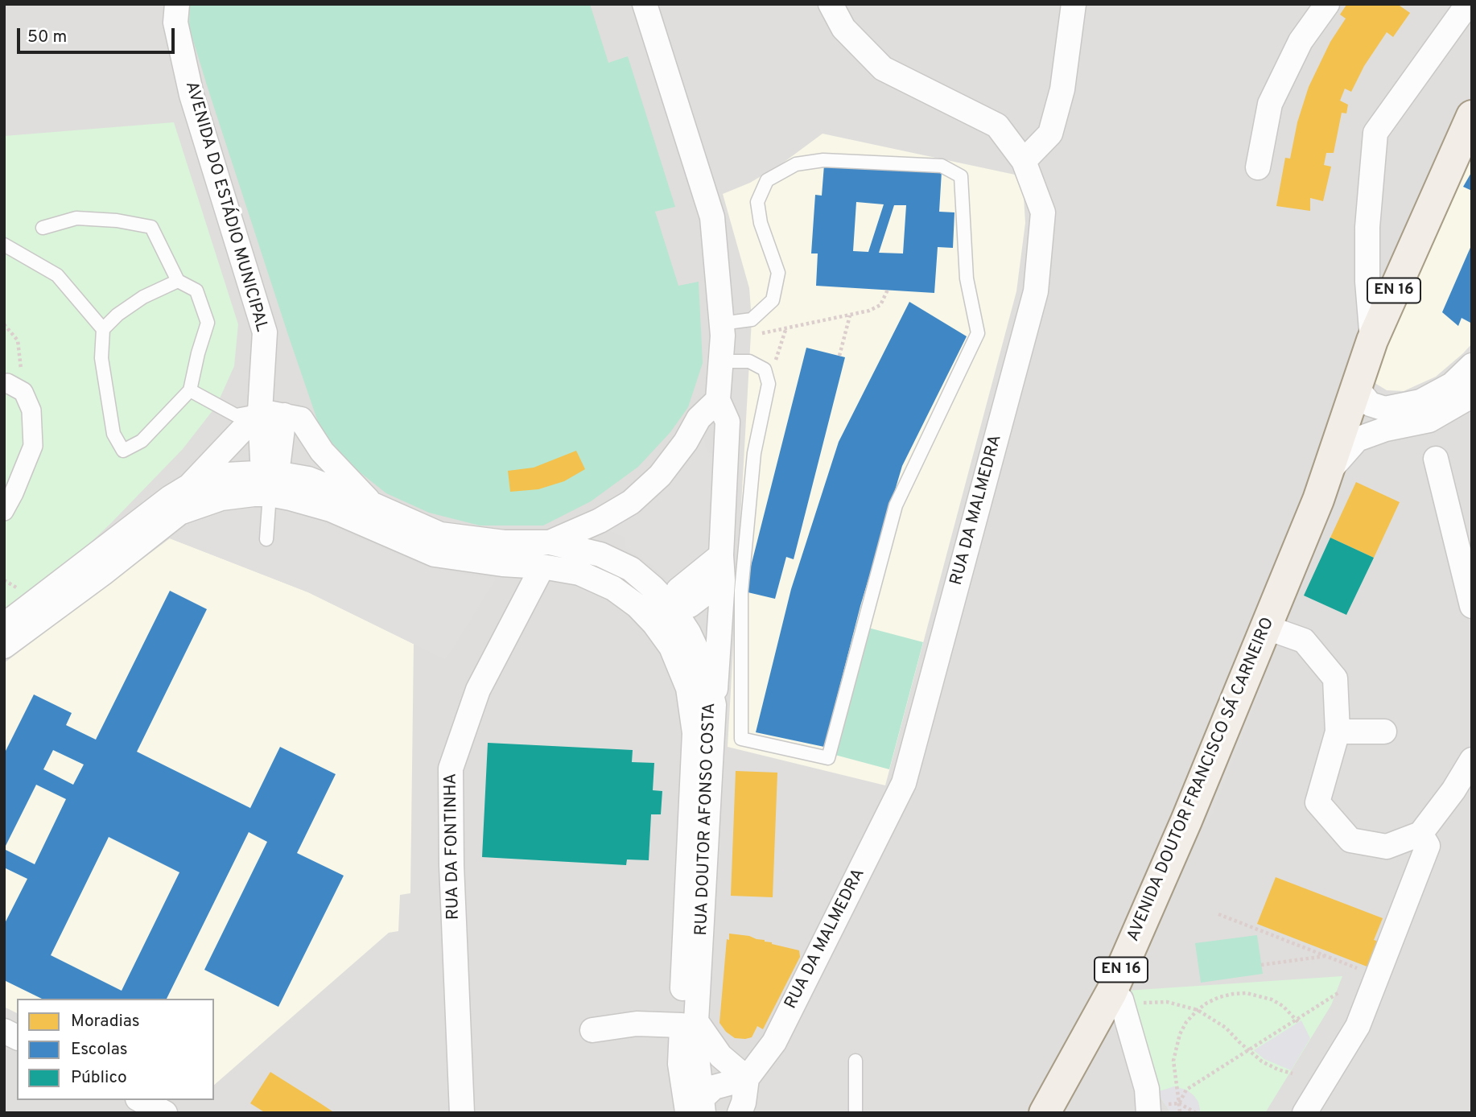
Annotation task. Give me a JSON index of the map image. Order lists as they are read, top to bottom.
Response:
{
  "streets": {
    "main road": ["EN 16", "AVENIDA DOUTOR FRANCISCO SÁ CARNEIRO"],
    "street": [
      "AVENIDA DO ESTÁDIO MUNICIPAL",
      "RUA DA MALMEDRA",
      "RUA DOUTOR AFONSO COSTA",
      "RUA DA FONTINHA"
    ]
  },
  "crossings": [
    ["AVENIDA DO ESTÁDIO MUNICIPAL", "RUA DOUTOR AFONSO COSTA"],
    ["EN 16", "AVENIDA DOUTOR FRANCISCO SÁ CARNEIRO"],
    ["RUA DA MALMEDRA", "RUA DOUTOR AFONSO COSTA"],
    ["RUA DOUTOR AFONSO COSTA", "RUA DA FONTINHA"]
  ],
  "legend": ["Moradias", "Escolas", "Público"],
  "scale_bar": "50 m"
}
